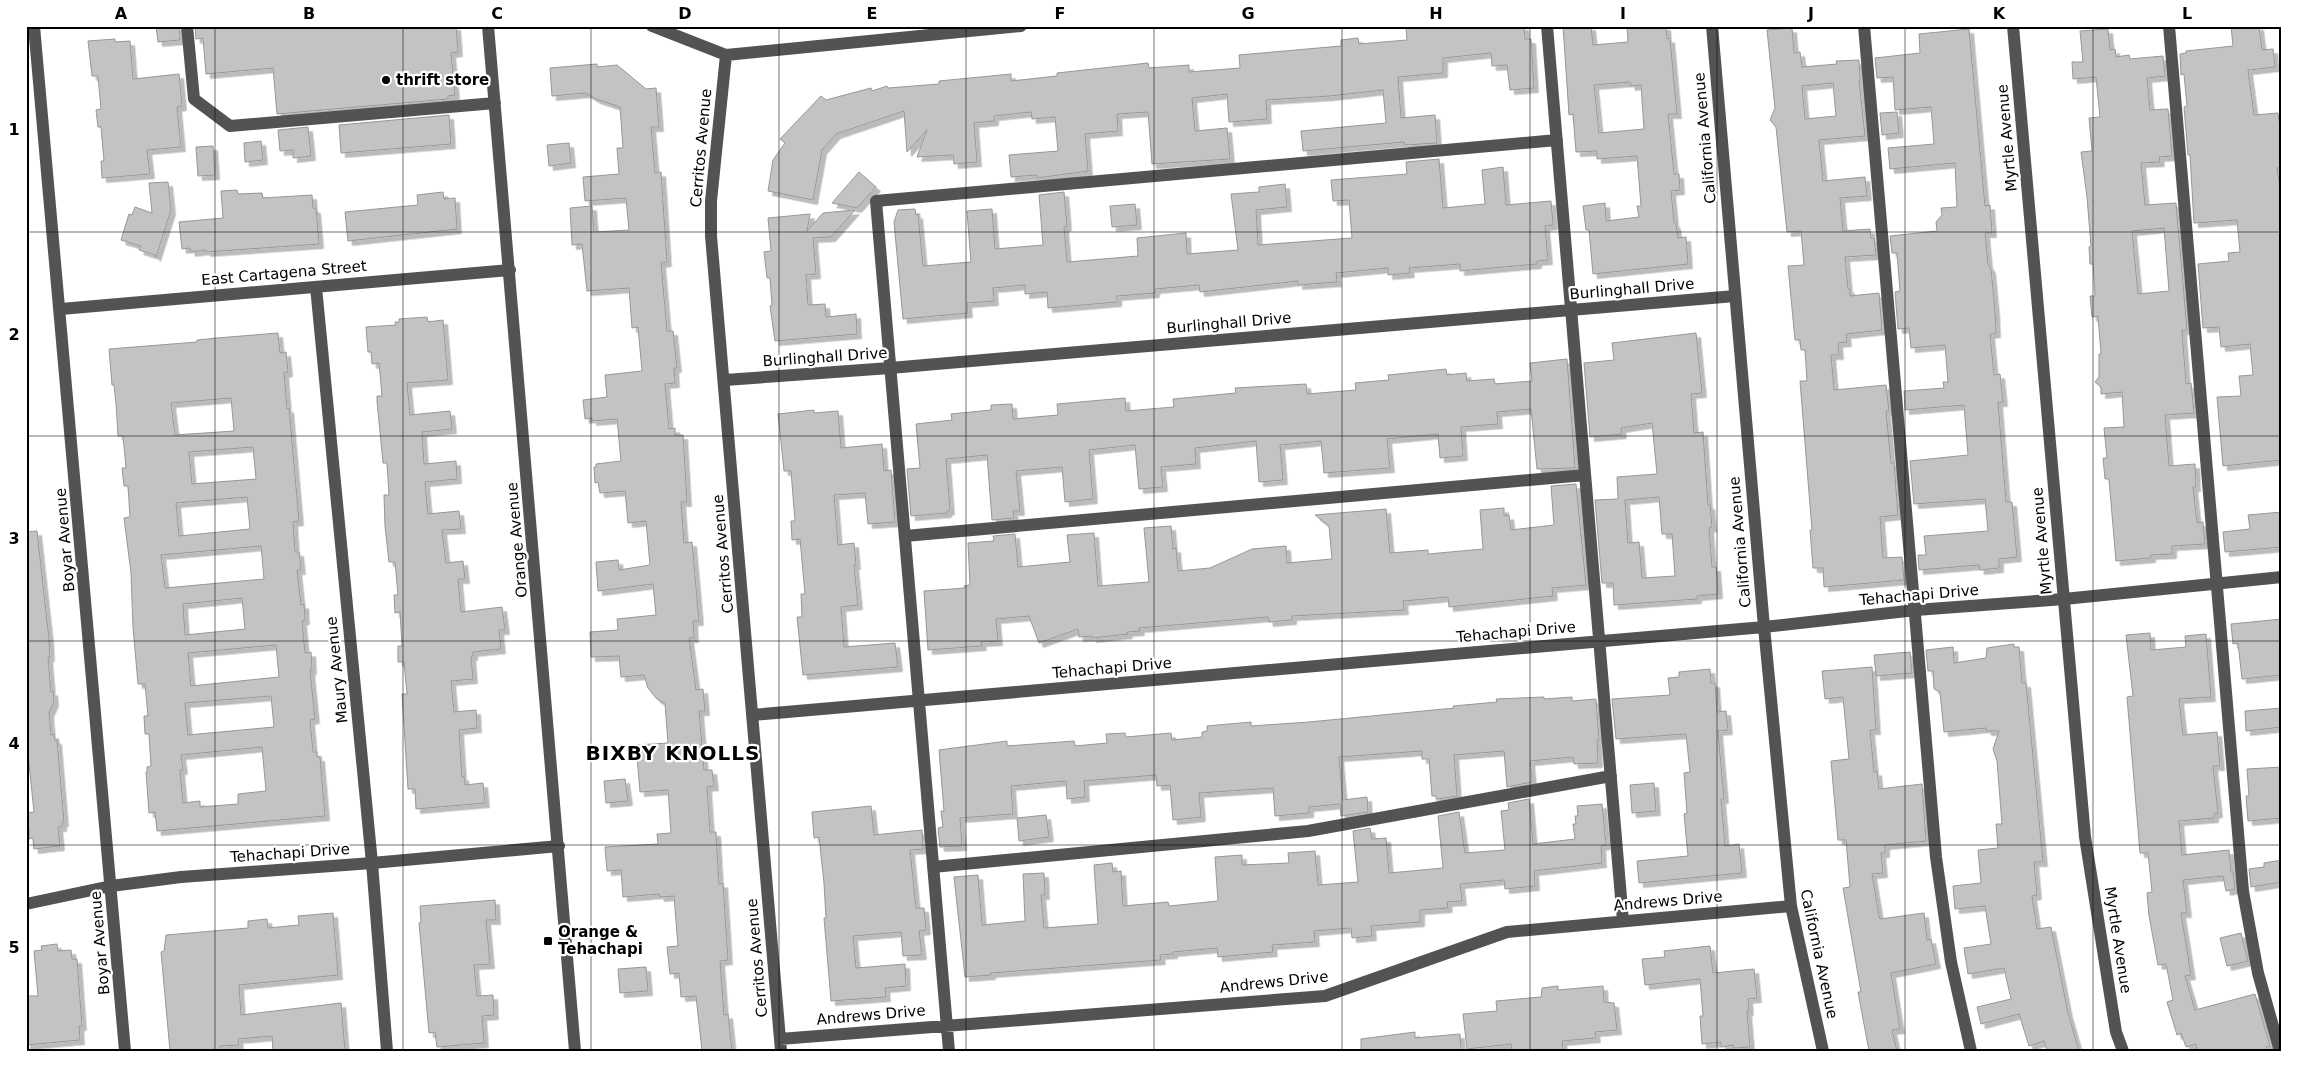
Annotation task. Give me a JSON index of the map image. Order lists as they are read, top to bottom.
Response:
{
  "streets": {
    "street": [
      "California Avenue",
      "Myrtle Avenue",
      "Cerritos Avenue",
      "East Cartagena Street",
      "Burlinghall Drive",
      "Boyar Avenue",
      "Orange Avenue",
      "Tehachapi Drive",
      "Maury Avenue",
      "Andrews Drive"
    ]
  },
  "crossings": [
    ["California Avenue", "Burlinghall Drive"],
    ["California Avenue", "Tehachapi Drive"],
    ["California Avenue", "Andrews Drive"],
    ["Myrtle Avenue", "Tehachapi Drive"],
    ["Cerritos Avenue", "Burlinghall Drive"],
    ["Cerritos Avenue", "Tehachapi Drive"],
    ["Cerritos Avenue", "Andrews Drive"],
    ["East Cartagena Street", "Boyar Avenue"],
    ["East Cartagena Street", "Orange Avenue"],
    ["East Cartagena Street", "Maury Avenue"],
    ["Boyar Avenue", "Tehachapi Drive"],
    ["Orange Avenue", "Tehachapi Drive"],
    ["Tehachapi Drive", "Maury Avenue"]
  ],
  "districts": ["BIXBY KNOLLS"],
  "places": {
    "other": ["thrift store"],
    "transit": ["Orange & Tehachapi"]
  },
  "grid": {
    "columns": [
      "A",
      "B",
      "C",
      "D",
      "E",
      "F",
      "G",
      "H",
      "I",
      "J",
      "K",
      "L"
    ],
    "rows": [
      "1",
      "2",
      "3",
      "4",
      "5"
    ]
  }
}
